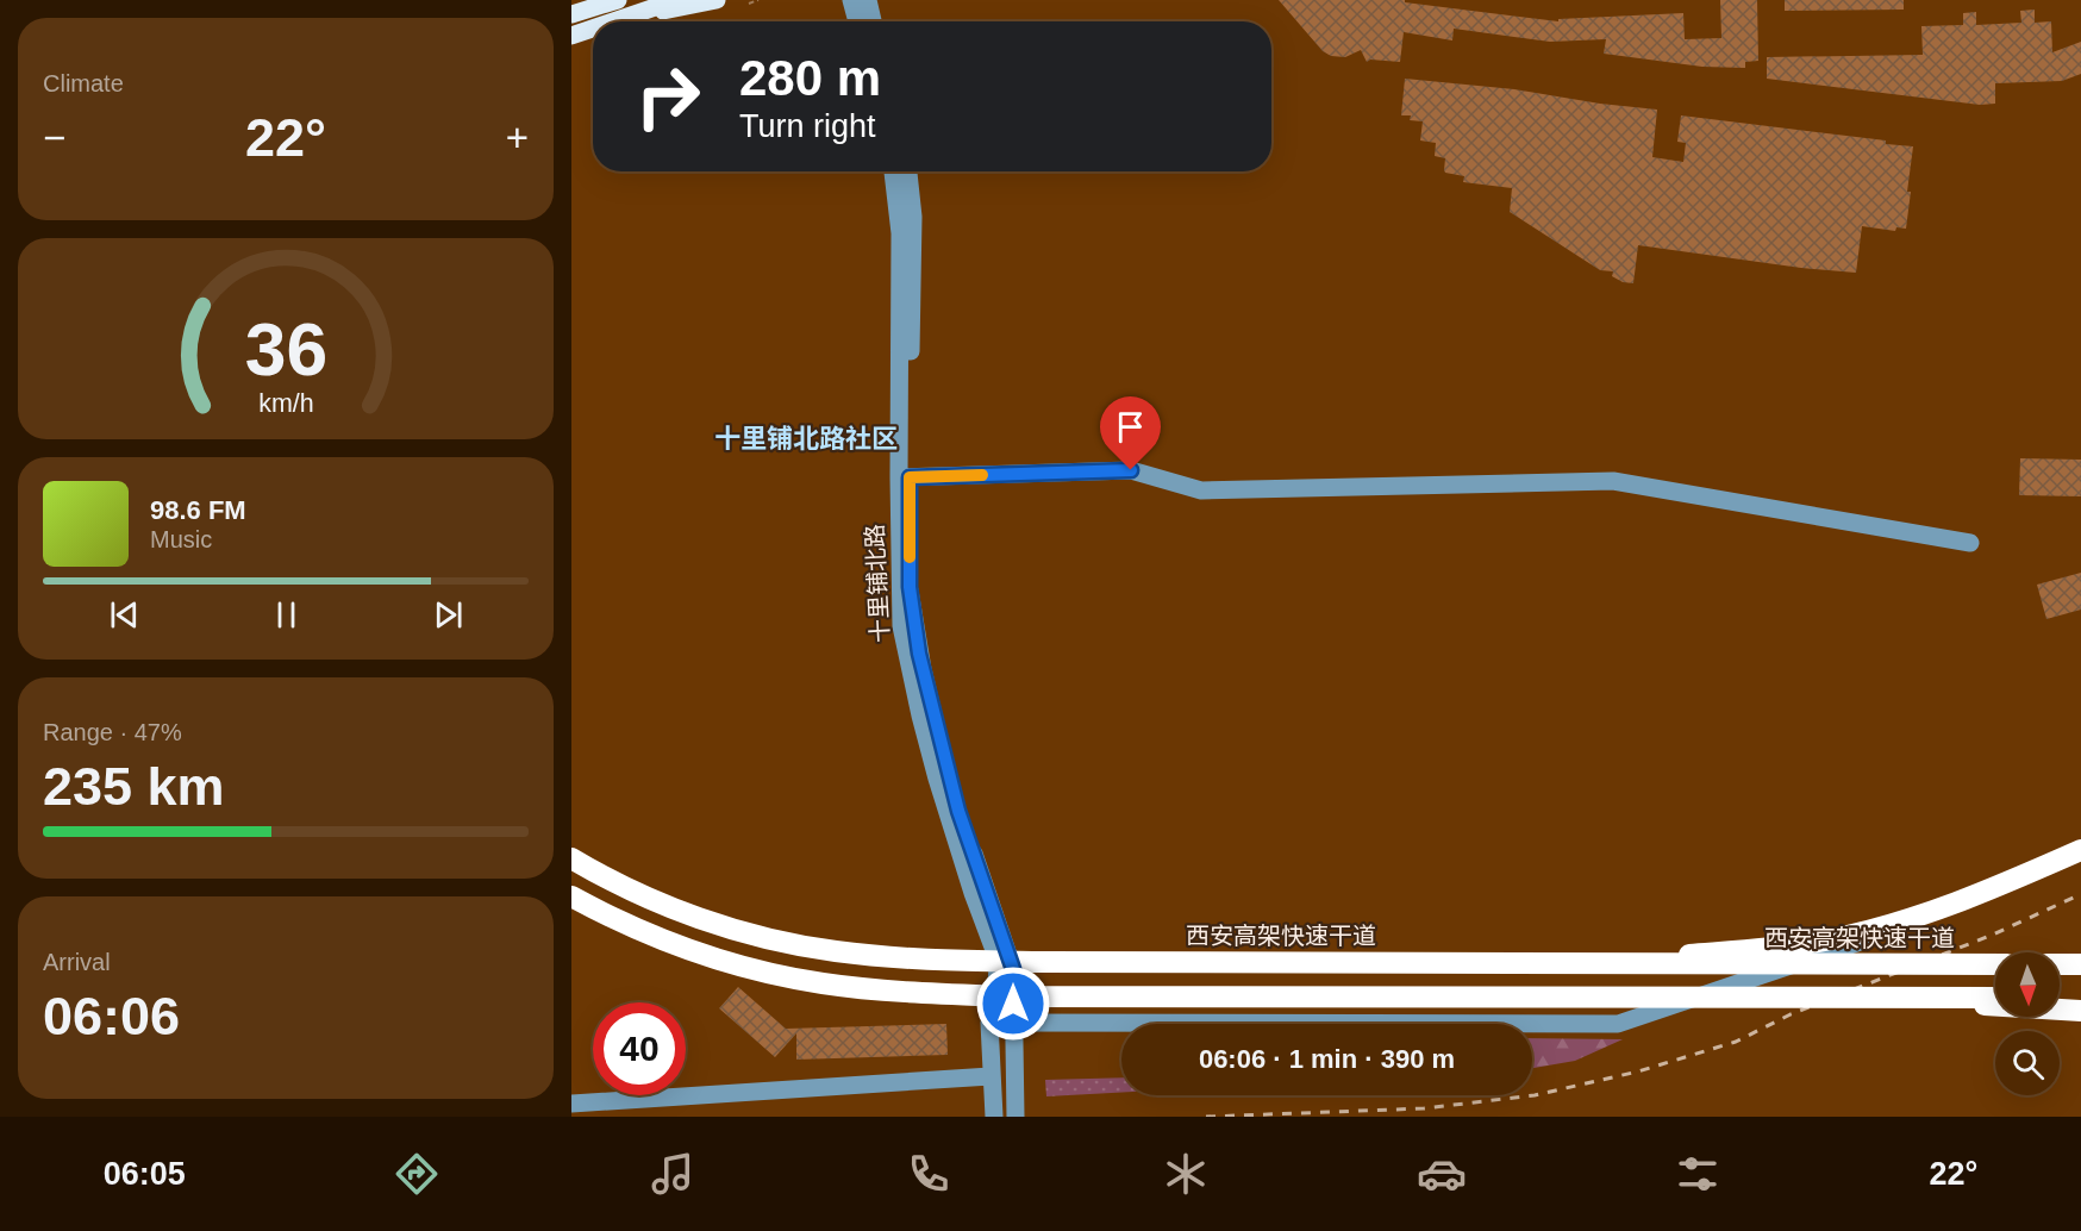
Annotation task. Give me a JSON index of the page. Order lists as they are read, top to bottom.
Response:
{
  "streets": {
    "highway": ["西安高架快速干道"],
    "street": ["十里铺北路"]
  },
  "districts": ["十里铺北路社区"],
  "north": "bottom",
  "page": {
    "tile": [
      "Climate",
      ["Range · 47%", "235 km"],
      ["Arrival", "06:06"]
    ],
    "turn": ["280 m", "Turn right"],
    "heat": ["−", "22°", "+"],
    "song": ["98.6 FM", "Music"],
    "limit": "40",
    "trip": "06:06 · 1 min · 390 m",
    "tabs": ["06:05", "22°"],
    "gauge": ["36", "km/h"]
  }
}
